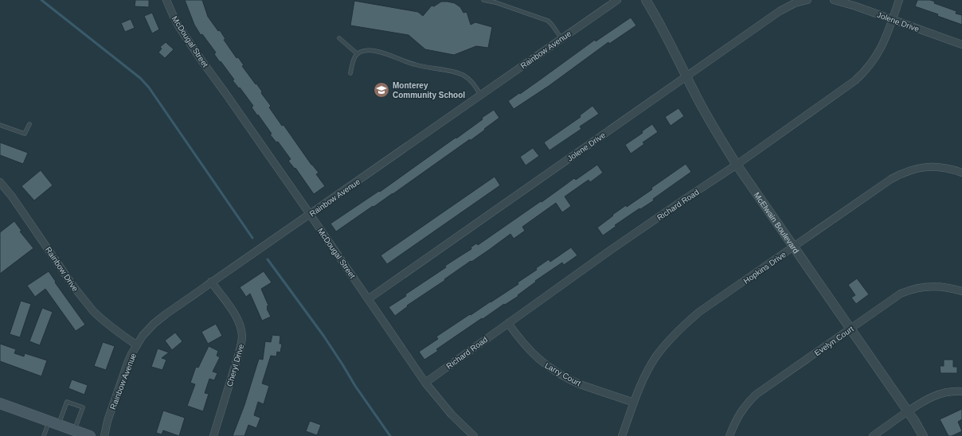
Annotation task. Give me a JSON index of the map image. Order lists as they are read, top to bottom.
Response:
{
  "streets": {
    "street": [
      "Jolene Drive",
      "McDougal Street",
      "Rainbow Avenue",
      "Richard Road",
      "McElwain Boulevard",
      "Hopkins Drive",
      "Rainbow Drive",
      "Evelyn Court",
      "Cheryl Drive",
      "Larry Court"
    ]
  },
  "crossings": [
    ["Jolene Drive", "McDougal Street"],
    ["Jolene Drive", "Richard Road"],
    ["Jolene Drive", "McElwain Boulevard"],
    ["McDougal Street", "Rainbow Avenue"],
    ["McDougal Street", "Richard Road"],
    ["Rainbow Avenue", "Rainbow Drive"],
    ["Rainbow Avenue", "Cheryl Drive"],
    ["Richard Road", "McElwain Boulevard"],
    ["Richard Road", "Larry Court"],
    ["McElwain Boulevard", "Hopkins Drive"],
    ["McElwain Boulevard", "Evelyn Court"],
    ["Hopkins Drive", "Larry Court"]
  ],
  "places": {
    "school or university": ["Monterey Community School"]
  }
}
